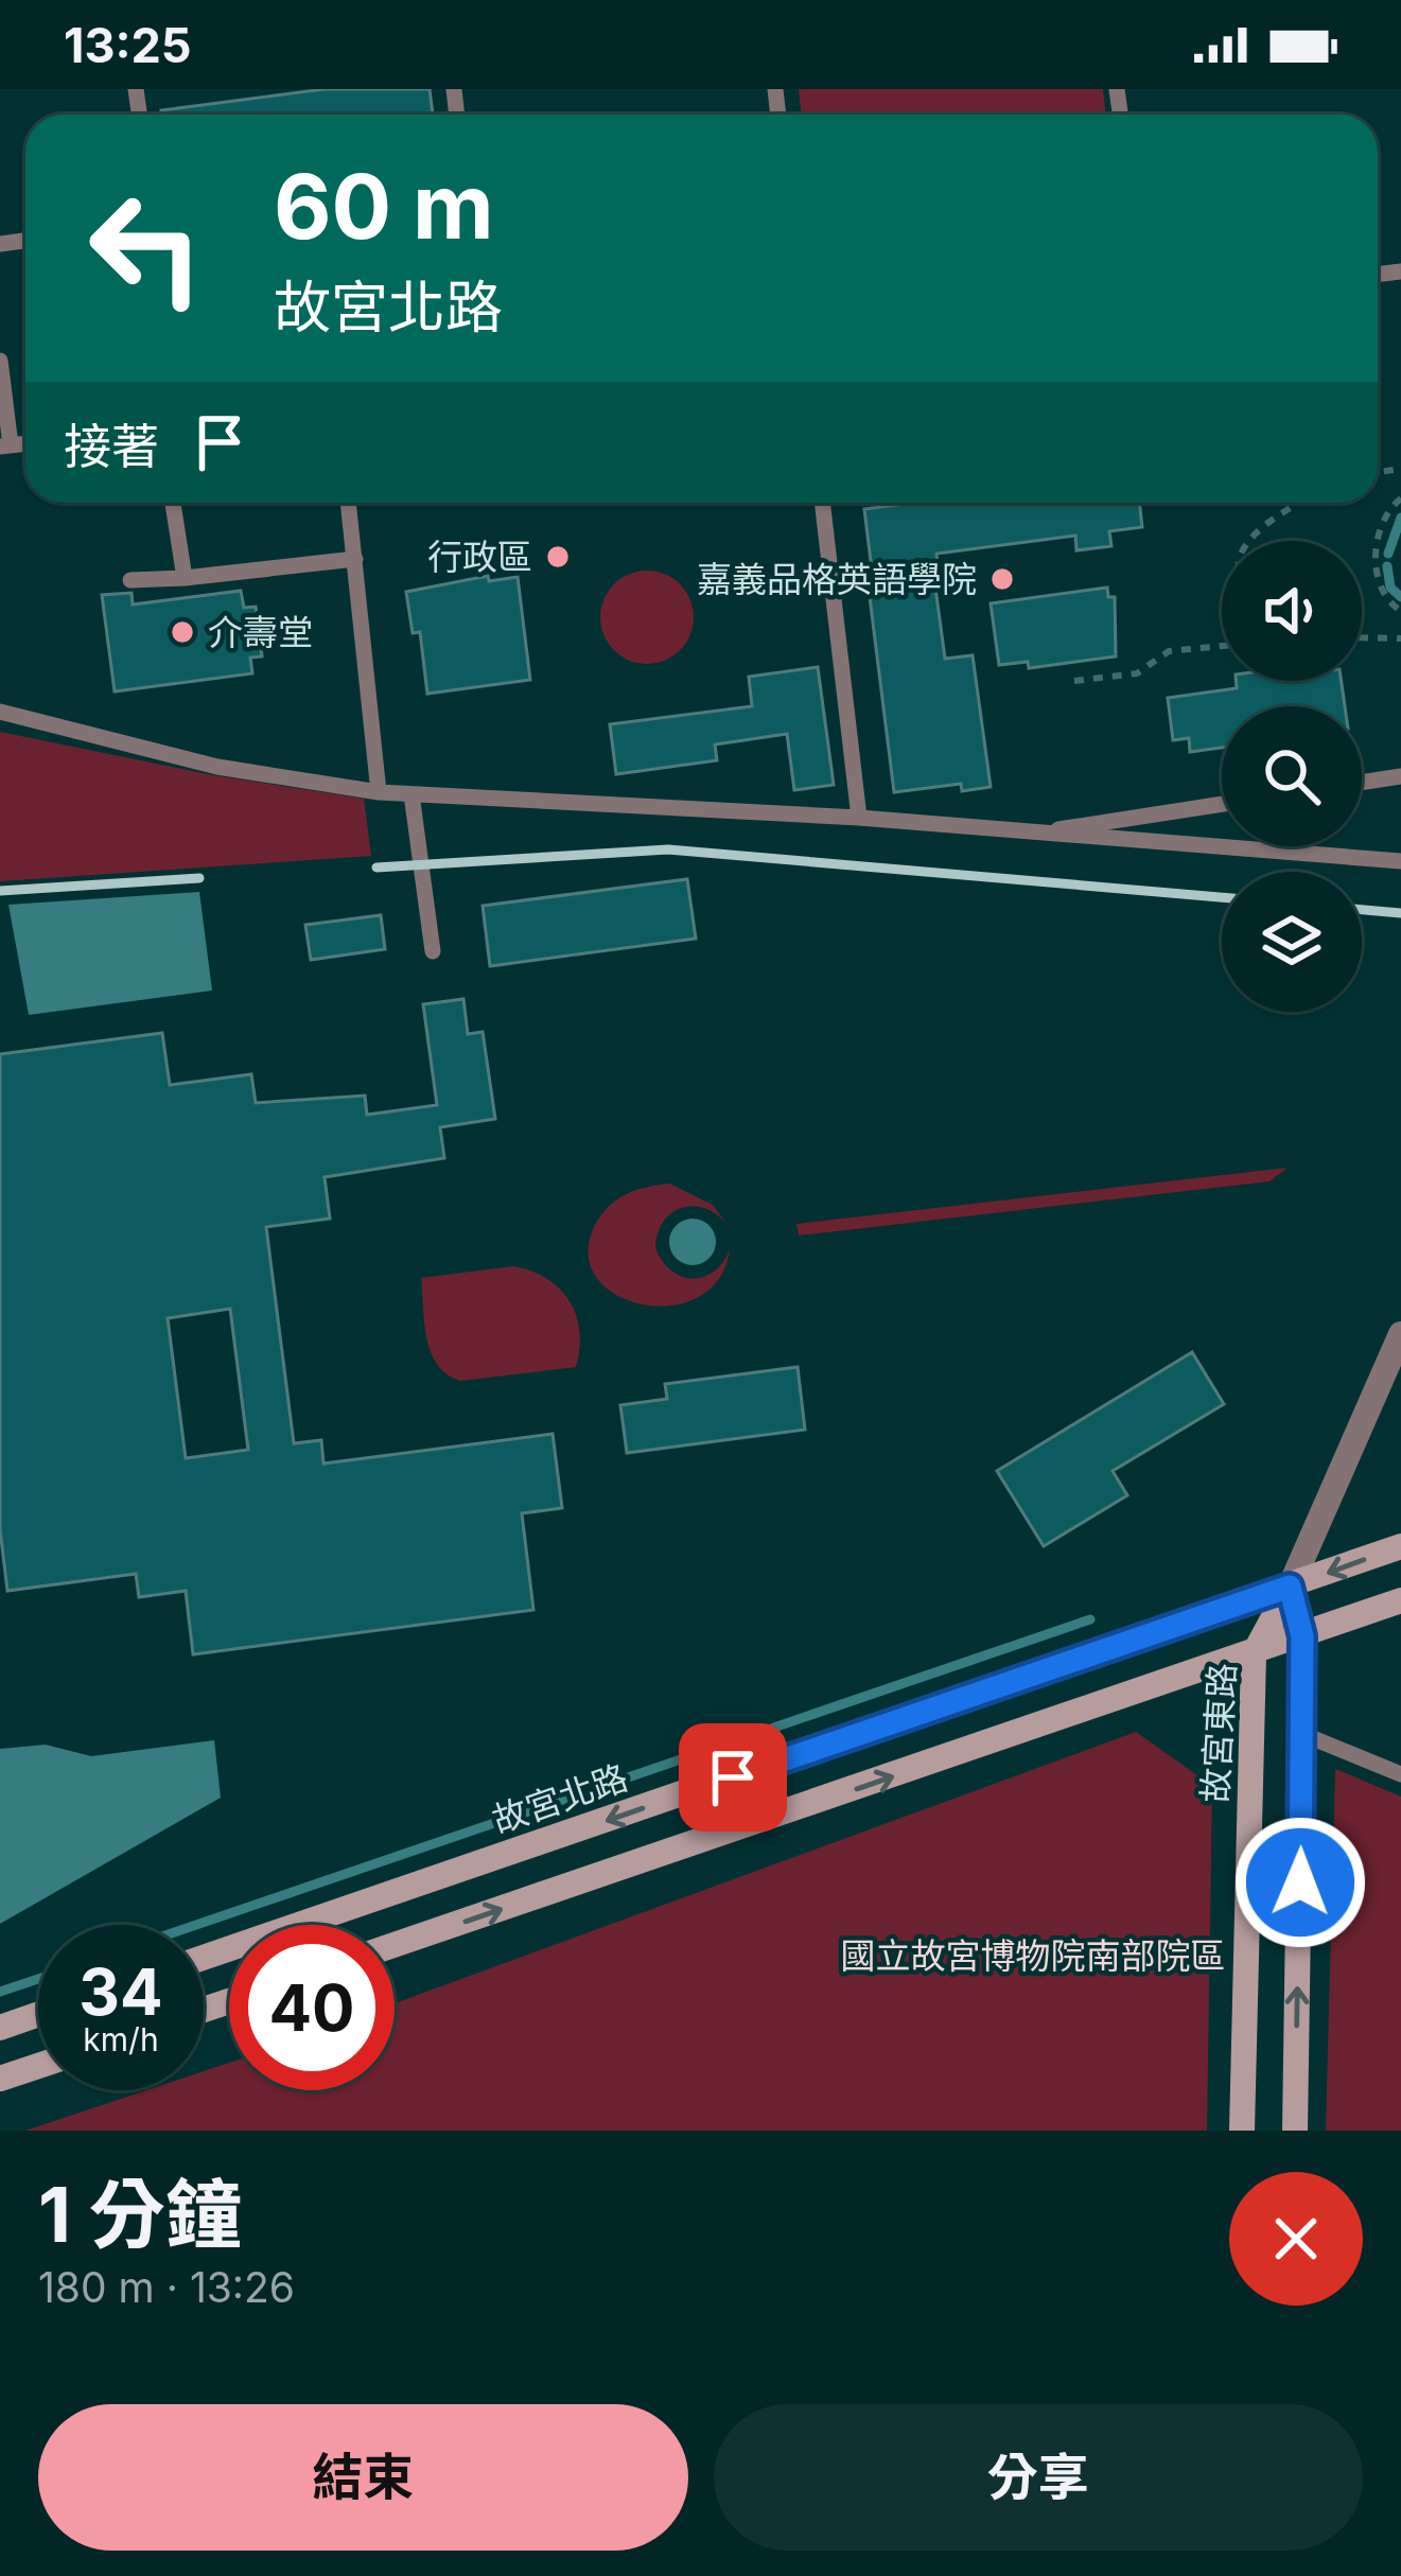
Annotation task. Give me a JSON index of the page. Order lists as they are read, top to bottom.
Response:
{
  "streets": {
    "street": ["故宮東路", "故宮北路"]
  },
  "crossings": [
    ["故宮東路", "故宮北路"]
  ],
  "parks": ["國立故宮博物院南部院區"],
  "places": ["行政區", "嘉義品格英語學院", "介壽堂"],
  "page": {
    "status": "13:25",
    "turn": ["60 m", "故宮北路"],
    "then": "接著",
    "speed": "34 km/h",
    "limit": "40",
    "heading": ["1 分鐘", "180 m · 13:26"],
    "buttons": ["結束", "分享"]
  }
}
